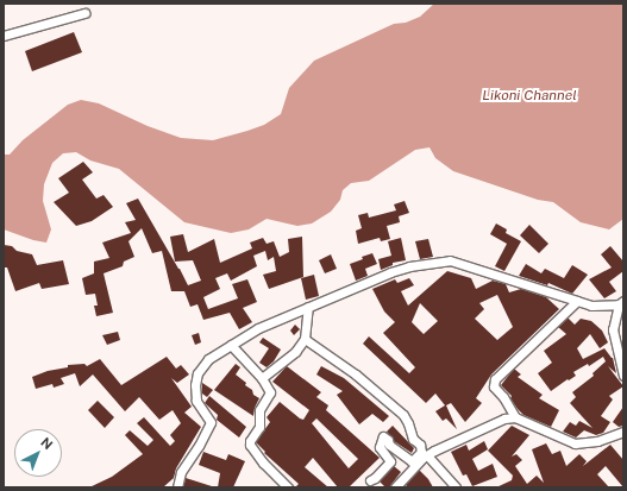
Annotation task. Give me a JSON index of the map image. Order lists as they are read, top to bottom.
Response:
{
  "water": ["Likoni Channel"],
  "north": "top right"
}
